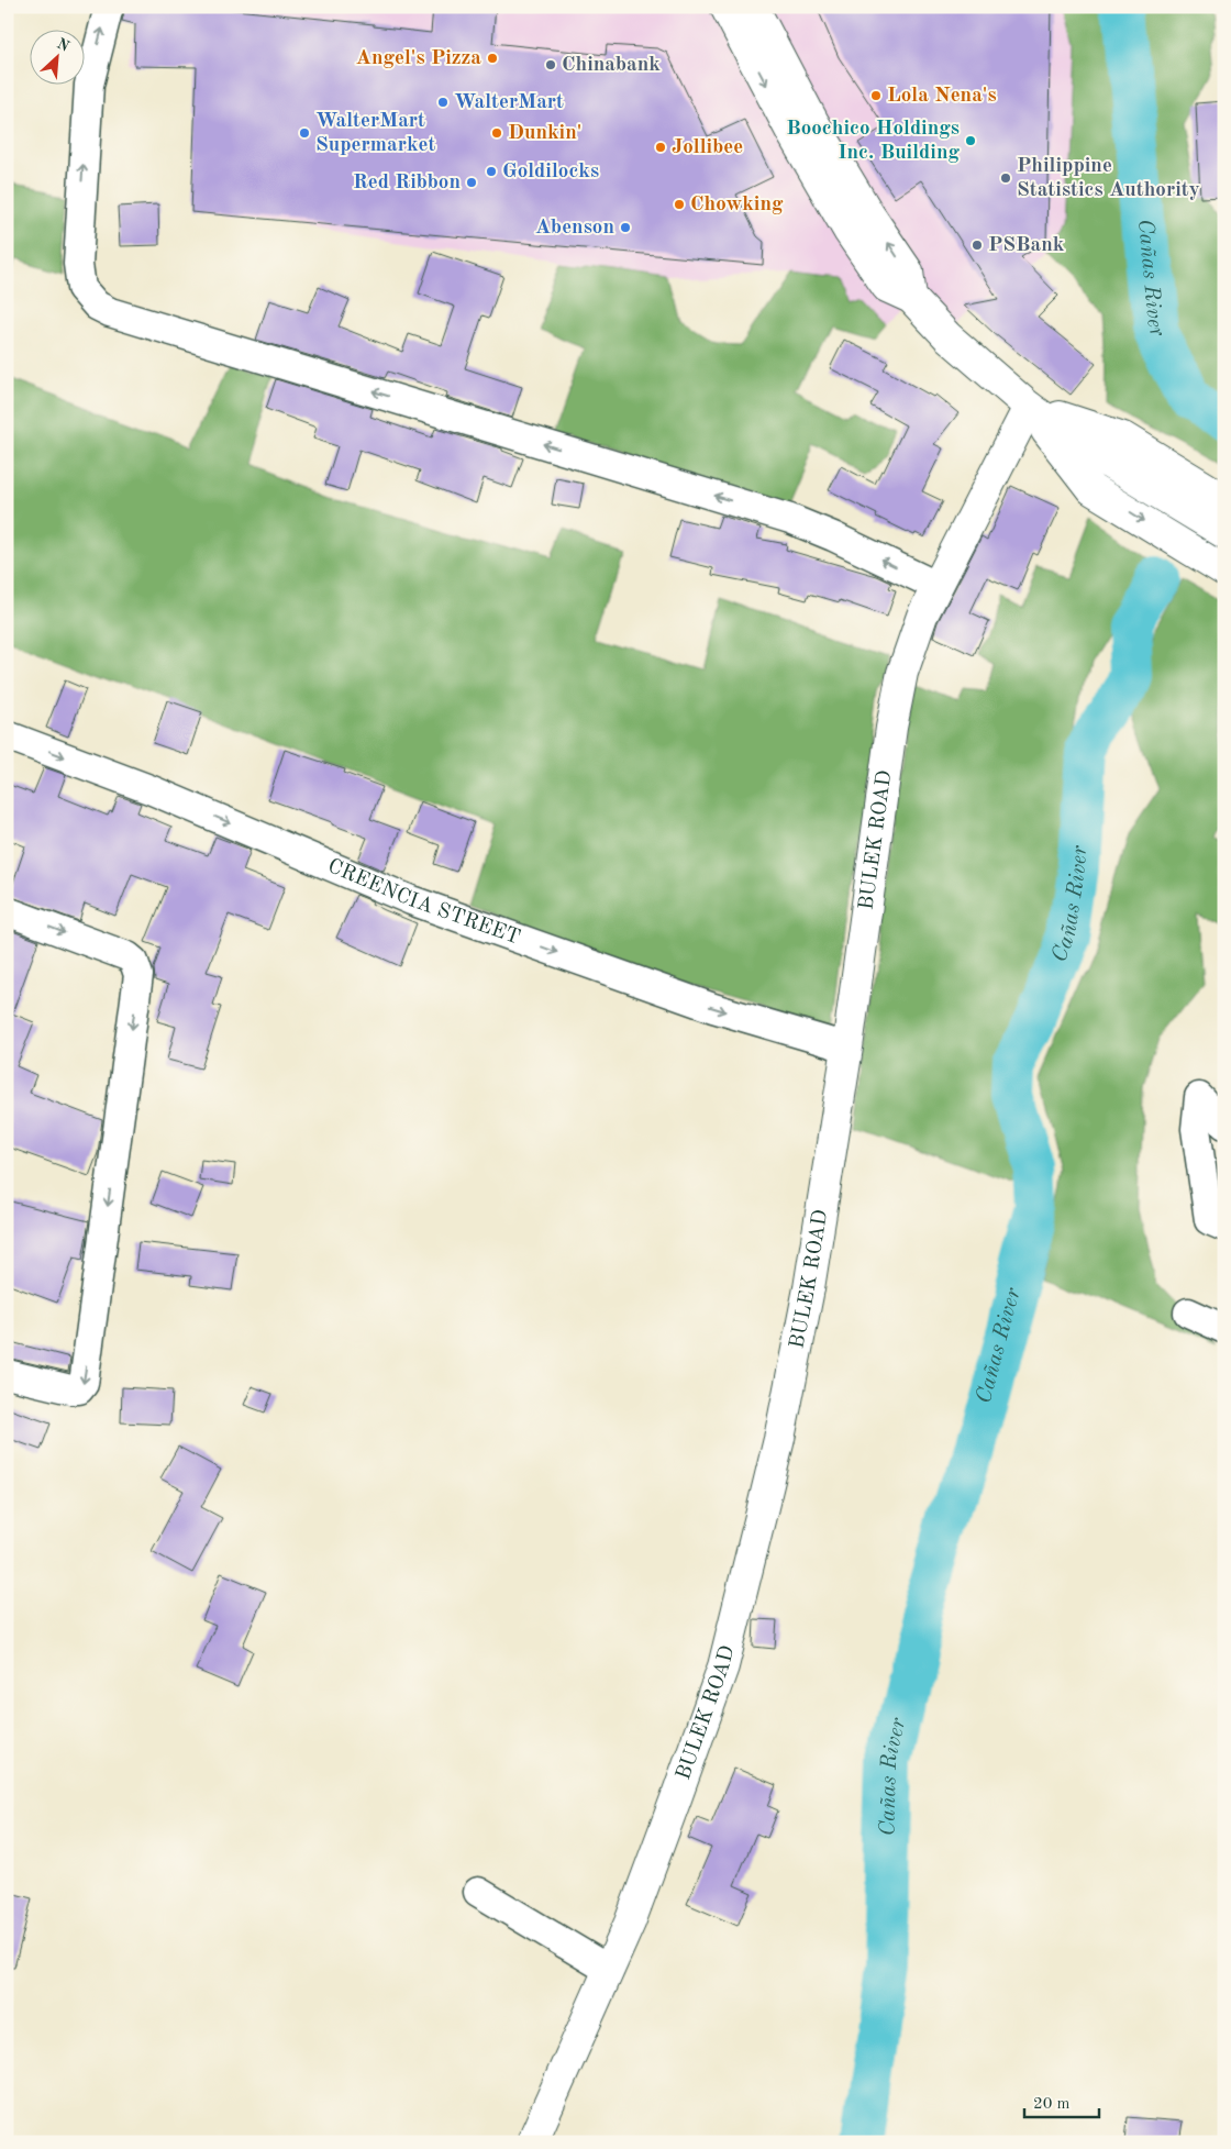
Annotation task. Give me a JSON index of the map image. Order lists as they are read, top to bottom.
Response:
{
  "streets": {
    "main road": ["BULEK ROAD"],
    "street": ["CREENCIA STREET"]
  },
  "crossings": [
    ["BULEK ROAD", "CREENCIA STREET"]
  ],
  "one_way": ["CREENCIA STREET"],
  "water": ["Cañas River"],
  "places": [
    "Angel's Pizza",
    "Chinabank",
    "Lola Nena's",
    "WalterMart",
    "WalterMart Supermarket",
    "Dunkin'",
    "Boochico Holdings Inc. Building",
    "Jollibee",
    "Goldilocks",
    "Philippine Statistics Authority",
    "Red Ribbon",
    "Chowking",
    "Abenson",
    "PSBank"
  ],
  "scale_bar": "20 m",
  "north": "top right"
}
